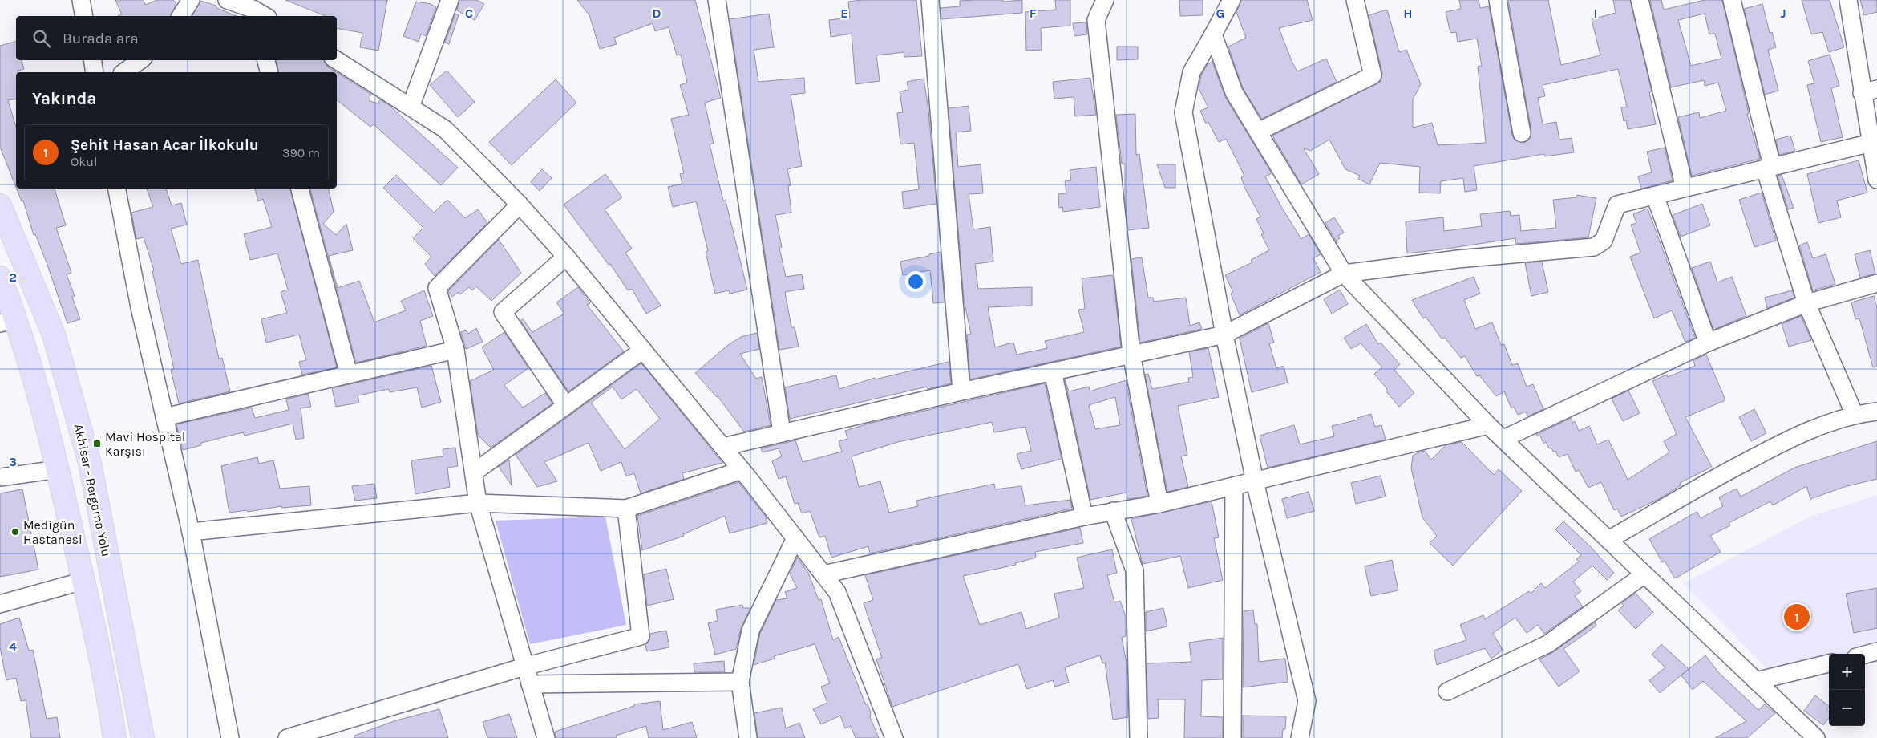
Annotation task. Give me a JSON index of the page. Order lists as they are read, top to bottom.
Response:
{
  "streets": {
    "main road": ["Akhisar - Bergama Yolu"]
  },
  "places": {
    "transit": ["Mavi Hospital Karşısı"],
    "other": ["Medigün Hastanesi"]
  },
  "page": {
    "search": "Burada ara",
    "heading": "Yakında",
    "list": [
      {
        "mark": "1",
        "name": "Şehit Hasan Acar İlkokulu",
        "note": "Okul",
        "value": "390 m"
      }
    ],
    "pins": "1",
    "map_buttons": ["+", "−"]
  },
  "grid": {
    "columns": [
      "C",
      "D",
      "E",
      "F",
      "G",
      "H",
      "I",
      "J"
    ],
    "rows": ["2", "3", "4"]
  }
}
